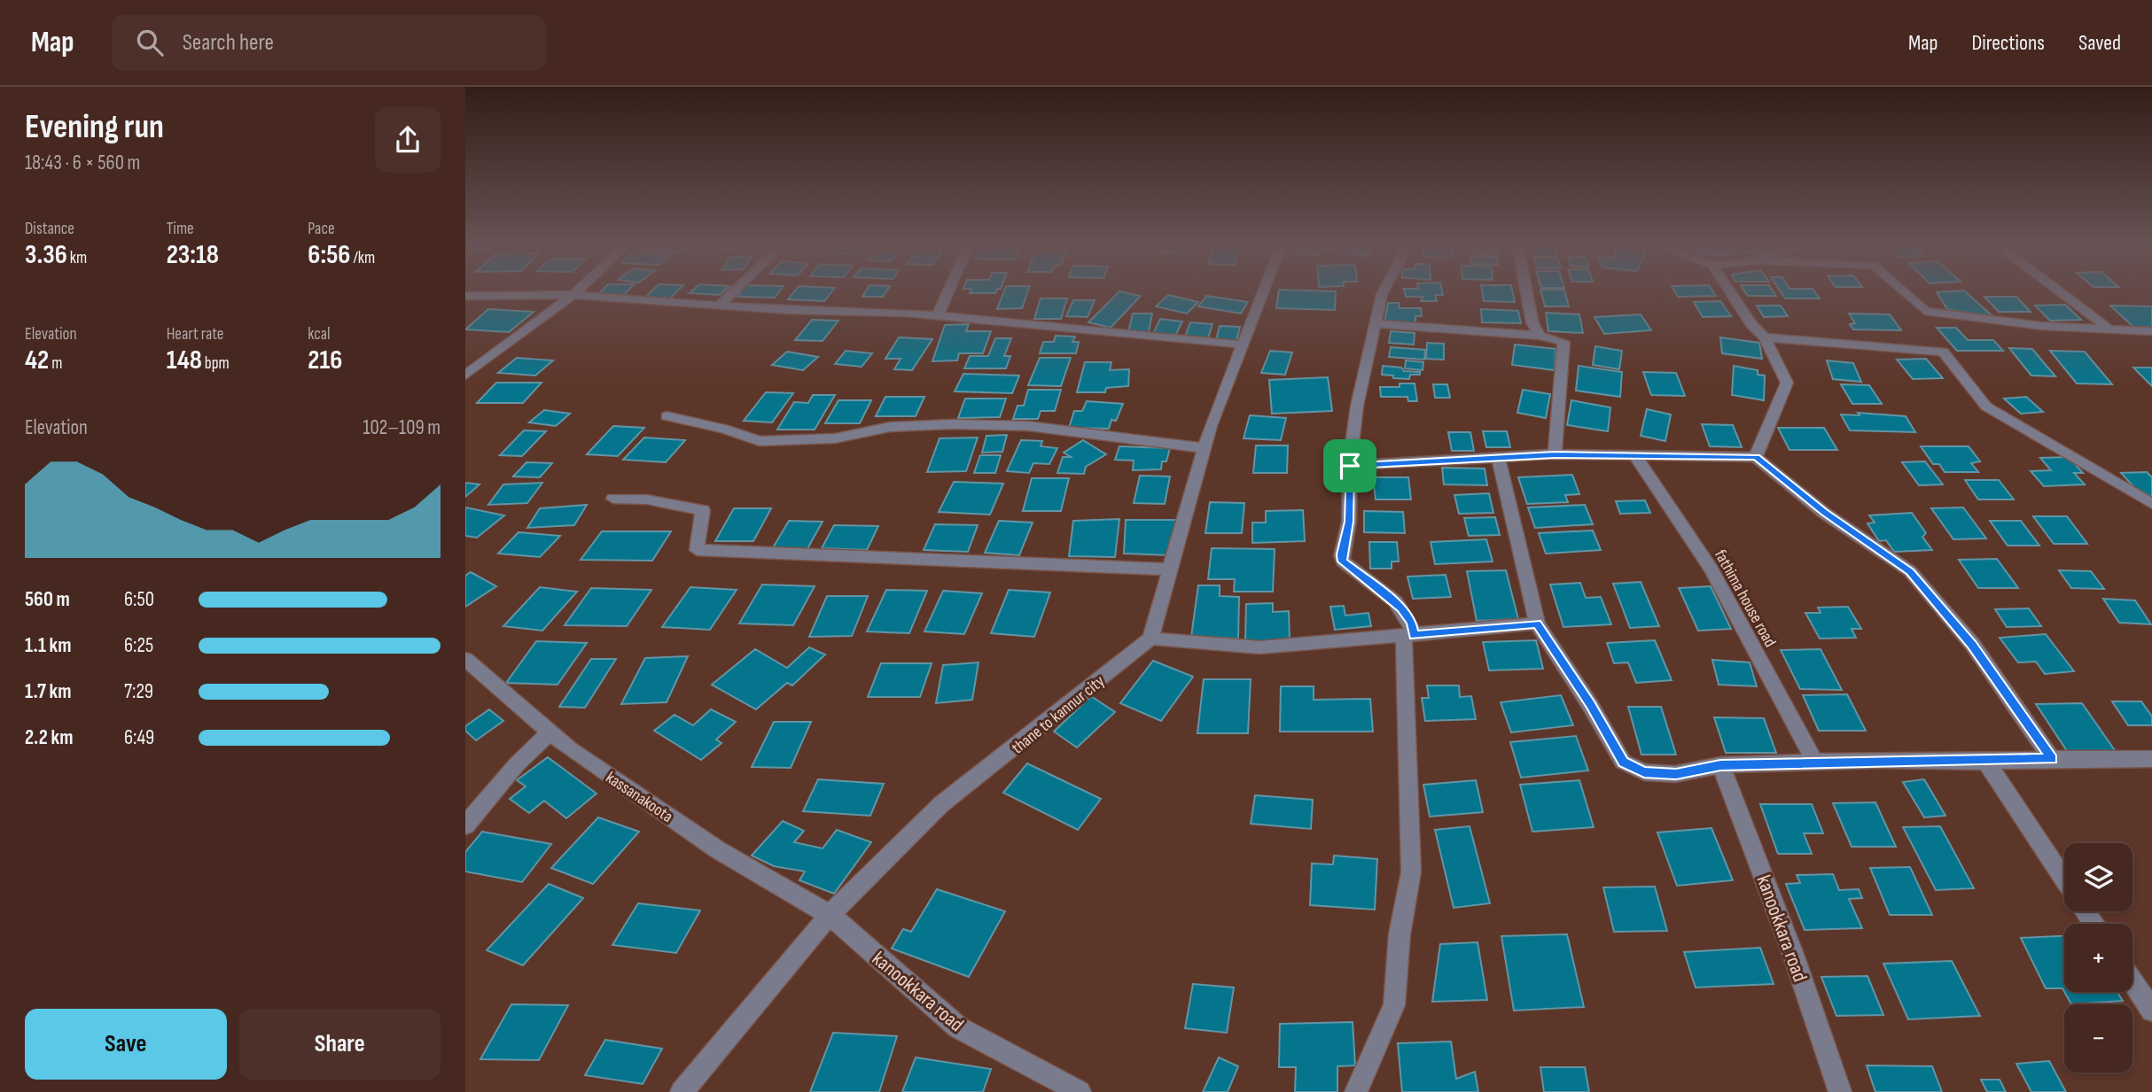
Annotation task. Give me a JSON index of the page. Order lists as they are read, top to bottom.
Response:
{
  "streets": {
    "street": [
      "fathima house road",
      "thane to kannur city",
      "kassanakoota",
      "kanookkara road"
    ]
  },
  "crossings": [
    ["thane to kannur city", "kassanakoota"],
    ["thane to kannur city", "kanookkara road"],
    ["kassanakoota", "kanookkara road"]
  ],
  "page": {
    "header": "Map",
    "search": "Search here",
    "nav": ["Map", "Directions", "Saved"],
    "heading": ["Evening run", "18:43 · 6 × 560 m"],
    "stats": [
      ["Distance", "3.36 km"],
      ["Time", "23:18"],
      ["Pace", "6:56 /km"],
      ["Elevation", "42 m"],
      ["Heart rate", "148 bpm"],
      ["kcal", "216"]
    ],
    "chart": ["Elevation", "102–109 m"],
    "list": [
      {
        "name": "560 m",
        "note": "6:50"
      },
      {
        "name": "1.1 km",
        "note": "6:25"
      },
      {
        "name": "1.7 km",
        "note": "7:29"
      },
      {
        "name": "2.2 km",
        "note": "6:49"
      }
    ],
    "map_buttons": ["+", "−"],
    "buttons": ["Save", "Share"]
  }
}
